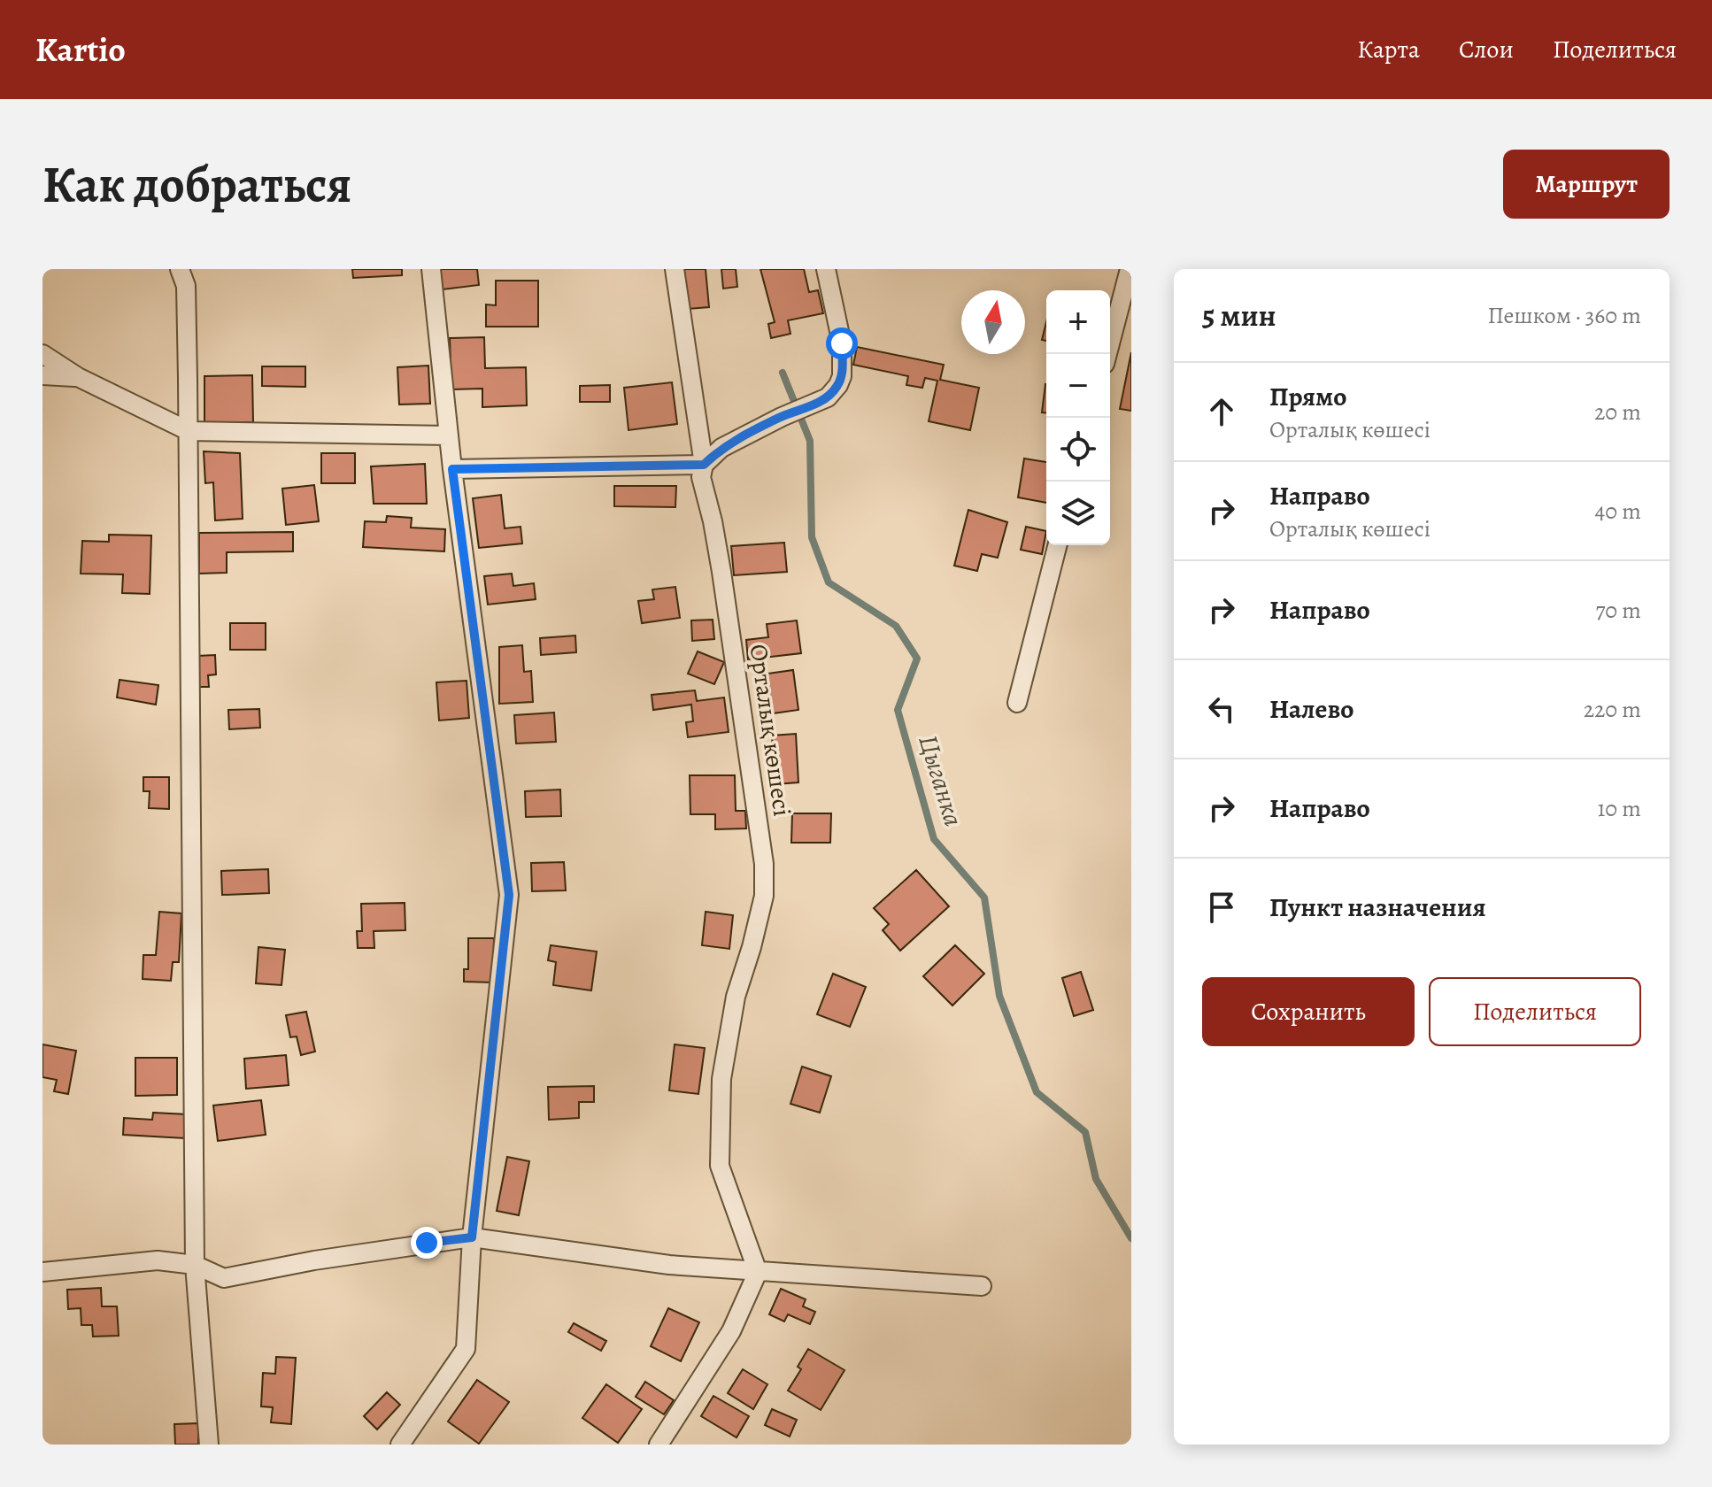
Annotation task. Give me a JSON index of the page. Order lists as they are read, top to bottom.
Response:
{
  "streets": {
    "street": ["Орталық көшесі"]
  },
  "water": ["Цыганка"],
  "north": "top",
  "page": {
    "header": "Kartio",
    "nav": ["Карта", "Слои", "Поделиться"],
    "buttons": [
      "Маршрут",
      ["Сохранить", "Поделиться"]
    ],
    "title": "Как добраться",
    "heading": ["5 мин", "Пешком · 360 m"],
    "map_buttons": ["+", "−"],
    "list": [
      ["Прямо", "Орталық көшесі", "20 m"],
      ["Направо", "Орталық көшесі", "40 m"],
      ["Направо", "70 m"],
      ["Налево", "220 m"],
      ["Направо", "10 m"],
      "Пункт назначения"
    ]
  }
}
